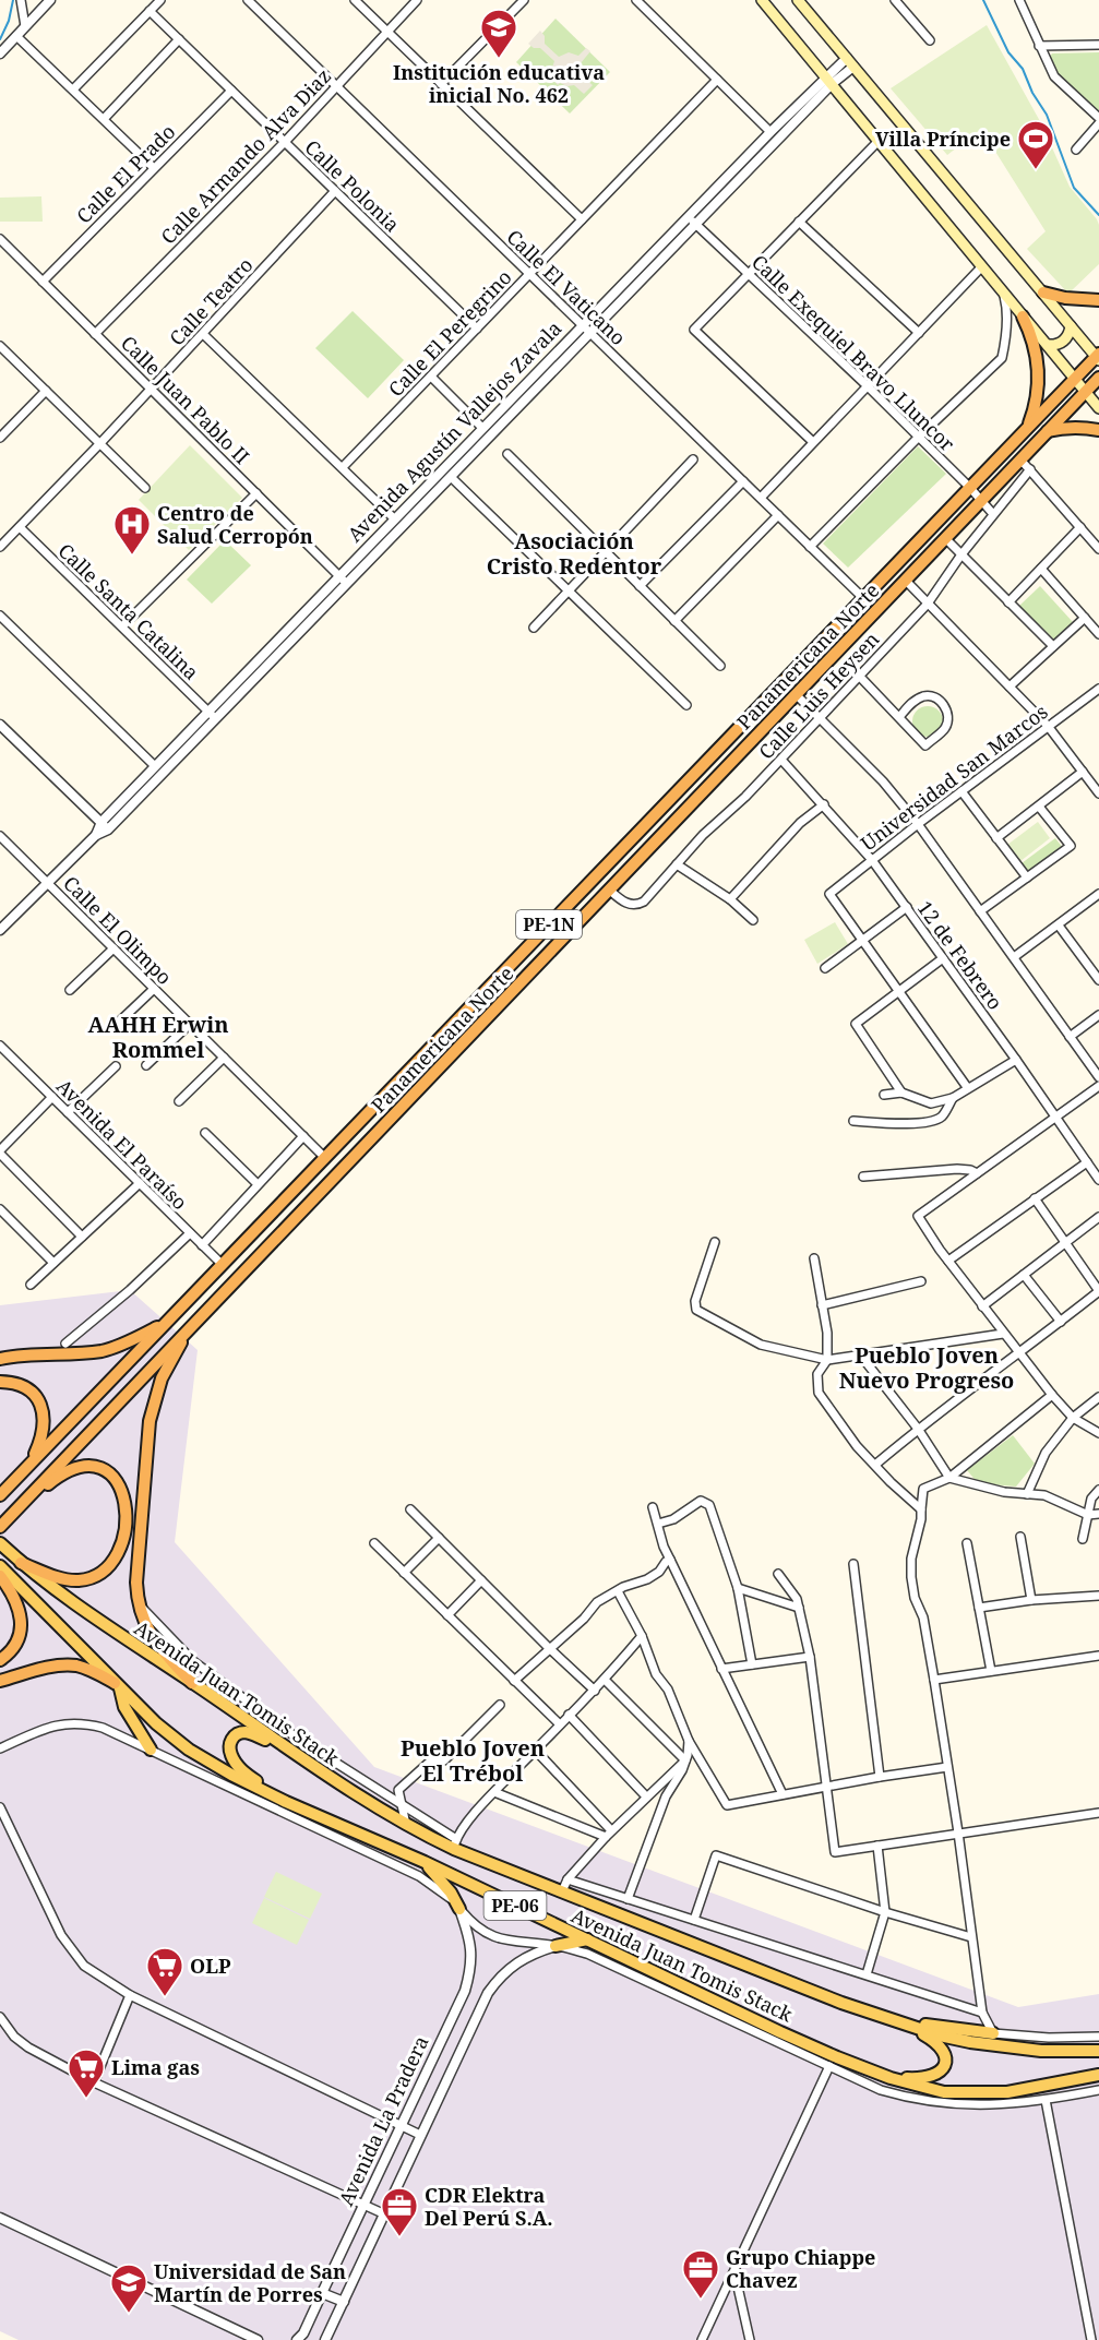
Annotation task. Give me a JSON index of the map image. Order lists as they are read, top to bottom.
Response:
{
  "streets": {
    "highway": ["Panamericana Norte", "PE-1N"],
    "main road": ["Avenida Juan Tomis Stack", "PE-06"],
    "street": [
      "Calle Armando Alva Diaz",
      "Calle El Prado",
      "Calle Polonia",
      "Calle El Vaticano",
      "Calle Teatro",
      "Calle El Peregrino",
      "Calle Exequiel Bravo Lluncor",
      "Calle Juan Pablo II",
      "Avenida Agustín Vallejos Zavala",
      "Calle Santa Catalina",
      "Calle Luis Heysen",
      "Universidad San Marcos",
      "Calle El Olimpo",
      "12 de Febrero",
      "Avenida El Paraíso",
      "Avenida La Pradera"
    ]
  },
  "crossings": [
    ["Calle Armando Alva Diaz", "Calle Polonia"],
    ["Calle Armando Alva Diaz", "Calle El Vaticano"],
    ["Calle Armando Alva Diaz", "Calle Juan Pablo II"],
    ["Calle El Prado", "Calle Polonia"],
    ["Calle El Prado", "Calle Juan Pablo II"],
    ["Calle Polonia", "Calle Teatro"],
    ["Calle Polonia", "Calle El Peregrino"],
    ["Calle El Vaticano", "Calle El Peregrino"],
    ["Calle El Vaticano", "Avenida Agustín Vallejos Zavala"],
    ["Calle El Vaticano", "Panamericana Norte"],
    ["Calle Teatro", "Calle Juan Pablo II"],
    ["Calle Teatro", "Calle Santa Catalina"],
    ["Calle Exequiel Bravo Lluncor", "Avenida Agustín Vallejos Zavala"],
    ["Calle Exequiel Bravo Lluncor", "Panamericana Norte"],
    ["Calle Exequiel Bravo Lluncor", "Calle Luis Heysen"],
    ["Calle Juan Pablo II", "Avenida Agustín Vallejos Zavala"],
    ["Avenida Agustín Vallejos Zavala", "Calle Santa Catalina"],
    ["Avenida Agustín Vallejos Zavala", "Calle El Olimpo"],
    ["Panamericana Norte", "Calle Luis Heysen"],
    ["Panamericana Norte", "Calle El Olimpo"],
    ["Panamericana Norte", "Avenida El Paraíso"],
    ["Calle Luis Heysen", "12 de Febrero"],
    ["Universidad San Marcos", "12 de Febrero"],
    ["Avenida Juan Tomis Stack", "PE-06"],
    ["Avenida Juan Tomis Stack", "Avenida La Pradera"],
    ["PE-06", "Avenida La Pradera"]
  ],
  "districts": [
    "Asociación Cristo Redentor",
    "AAHH Erwin Rommel",
    "Pueblo Joven Nuevo Progreso",
    "Pueblo Joven El Trébol"
  ],
  "places": {
    "school or university": ["Institución educativa inicial No. 462", "Universidad de San Martín de Porres"],
    "sports": ["Villa Príncipe"],
    "hospital": ["Centro de Salud Cerropón"],
    "supermarket": ["OLP", "Lima gas"],
    "office": ["CDR Elektra Del Perú S.A.", "Grupo Chiappe Chavez"]
  }
}
